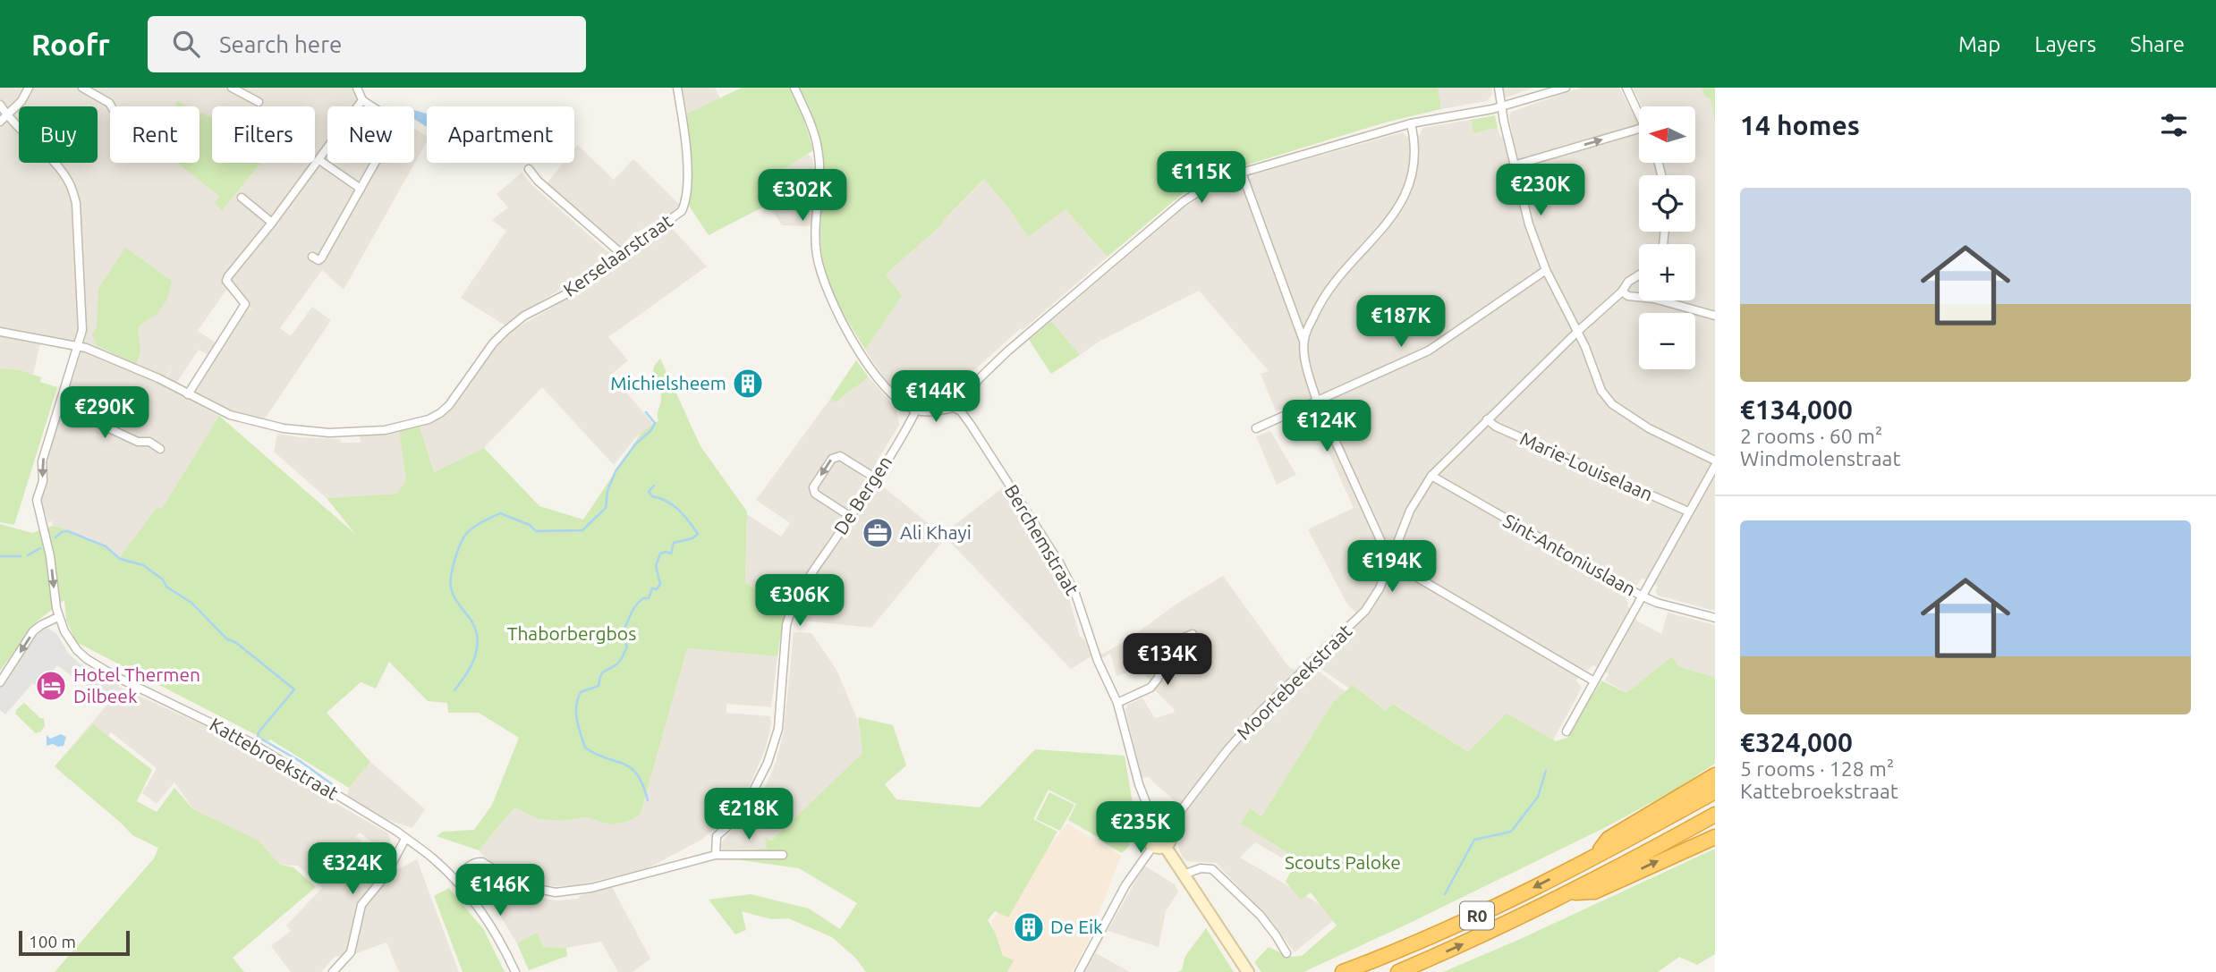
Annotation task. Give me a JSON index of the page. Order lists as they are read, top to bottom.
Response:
{
  "streets": {
    "highway": ["R0"],
    "street": [
      "Kerselaarstraat",
      "Marie-Louiselaan",
      "De Bergen",
      "Berchemstraat",
      "Sint-Antoniuslaan",
      "Moortebeekstraat",
      "Kattebroekstraat"
    ]
  },
  "crossings": [
    ["Kerselaarstraat", "Kattebroekstraat"],
    ["Marie-Louiselaan", "Moortebeekstraat"],
    ["Berchemstraat", "Moortebeekstraat"],
    ["Sint-Antoniuslaan", "Moortebeekstraat"]
  ],
  "parks": ["Thaborbergbos", "Scouts Paloke"],
  "places": {
    "building": ["Michielsheem", "De Eik"],
    "office": ["Ali Khayi"],
    "hotel": ["Hotel Thermen Dilbeek"]
  },
  "scale_bar": "100 m",
  "north": "left",
  "page": {
    "header": "Roofr",
    "search": "Search here",
    "nav": ["Map", "Layers", "Share"],
    "heading": "14 homes",
    "map_buttons": ["+", "−"],
    "chip": [
      "Buy",
      "Rent",
      "Filters",
      "New",
      "Apartment"
    ],
    "price": [
      "€115K",
      "€230K",
      "€302K",
      "€187K",
      "€144K",
      "€290K",
      "€124K",
      "€194K",
      "€306K",
      "€134K",
      "€218K",
      "€235K",
      "€324K",
      "€146K"
    ],
    "list": [
      {
        "name": "€134,000",
        "note": "2 rooms · 60 m² · Windmolenstraat"
      },
      {
        "name": "€324,000",
        "note": "5 rooms · 128 m² · Kattebroekstraat"
      }
    ],
    "scale": "100 m"
  }
}
